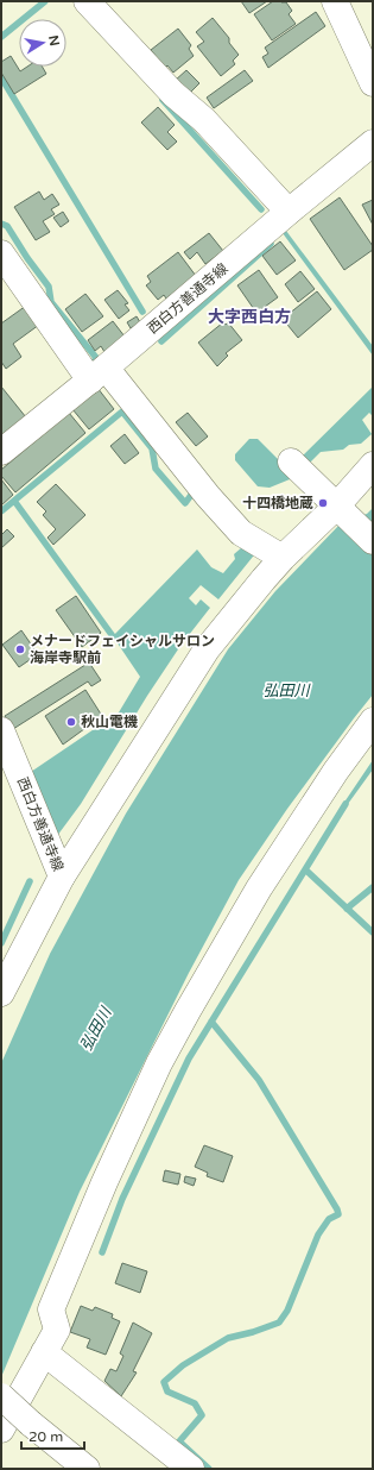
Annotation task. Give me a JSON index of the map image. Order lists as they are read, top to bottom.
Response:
{
  "streets": {
    "street": ["西白方善通寺線"]
  },
  "districts": ["大字西白方"],
  "water": ["弘田川"],
  "places": ["十四橋地蔵", "メナードフェイシャルサロン 海岸寺駅前", "秋山電機"],
  "scale_bar": "20 m",
  "north": "right"
}
